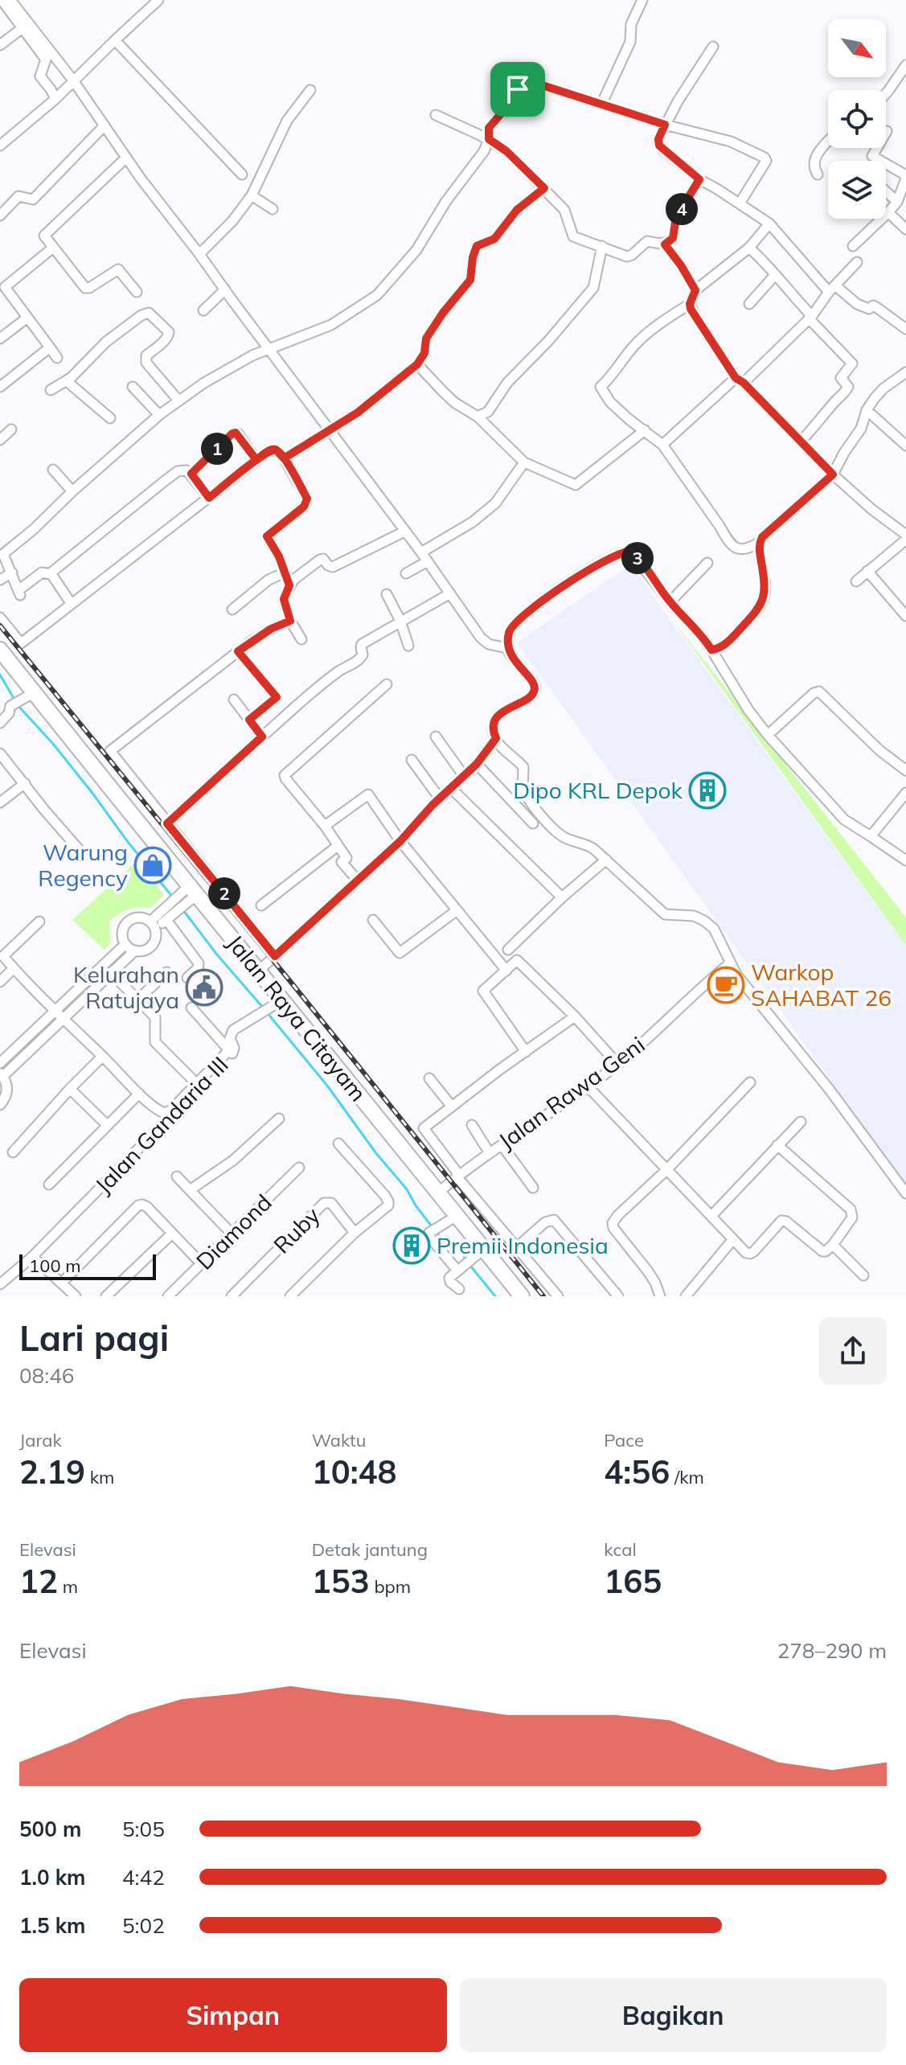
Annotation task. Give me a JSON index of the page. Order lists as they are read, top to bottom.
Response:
{
  "streets": {
    "main road": ["Jalan Raya Citayam"],
    "street": [
      "Jalan Rawa Geni",
      "Jalan Gandaria III",
      "Ruby",
      "Diamond"
    ]
  },
  "crossings": [
    ["Jalan Raya Citayam", "Jalan Rawa Geni"],
    ["Jalan Raya Citayam", "Jalan Gandaria III"]
  ],
  "places": {
    "building": ["Dipo KRL Depok", "Premii Indonesia"],
    "shop": ["Warung Regency"],
    "cafe": ["Warkop SAHABAT 26"],
    "public building": ["Kelurahan Ratujaya"]
  },
  "scale_bar": "100 m",
  "north": "bottom right",
  "page": {
    "pins": [
      "4",
      "1",
      "3",
      "2"
    ],
    "scale": "100 m",
    "heading": ["Lari pagi", "08:46"],
    "stats": [
      ["Jarak", "2.19 km"],
      ["Waktu", "10:48"],
      ["Pace", "4:56 /km"],
      ["Elevasi", "12 m"],
      ["Detak jantung", "153 bpm"],
      ["kcal", "165"]
    ],
    "chart": ["Elevasi", "278–290 m"],
    "list": [
      {
        "name": "500 m",
        "note": "5:05"
      },
      {
        "name": "1.0 km",
        "note": "4:42"
      },
      {
        "name": "1.5 km",
        "note": "5:02"
      }
    ],
    "buttons": ["Simpan", "Bagikan"]
  }
}
